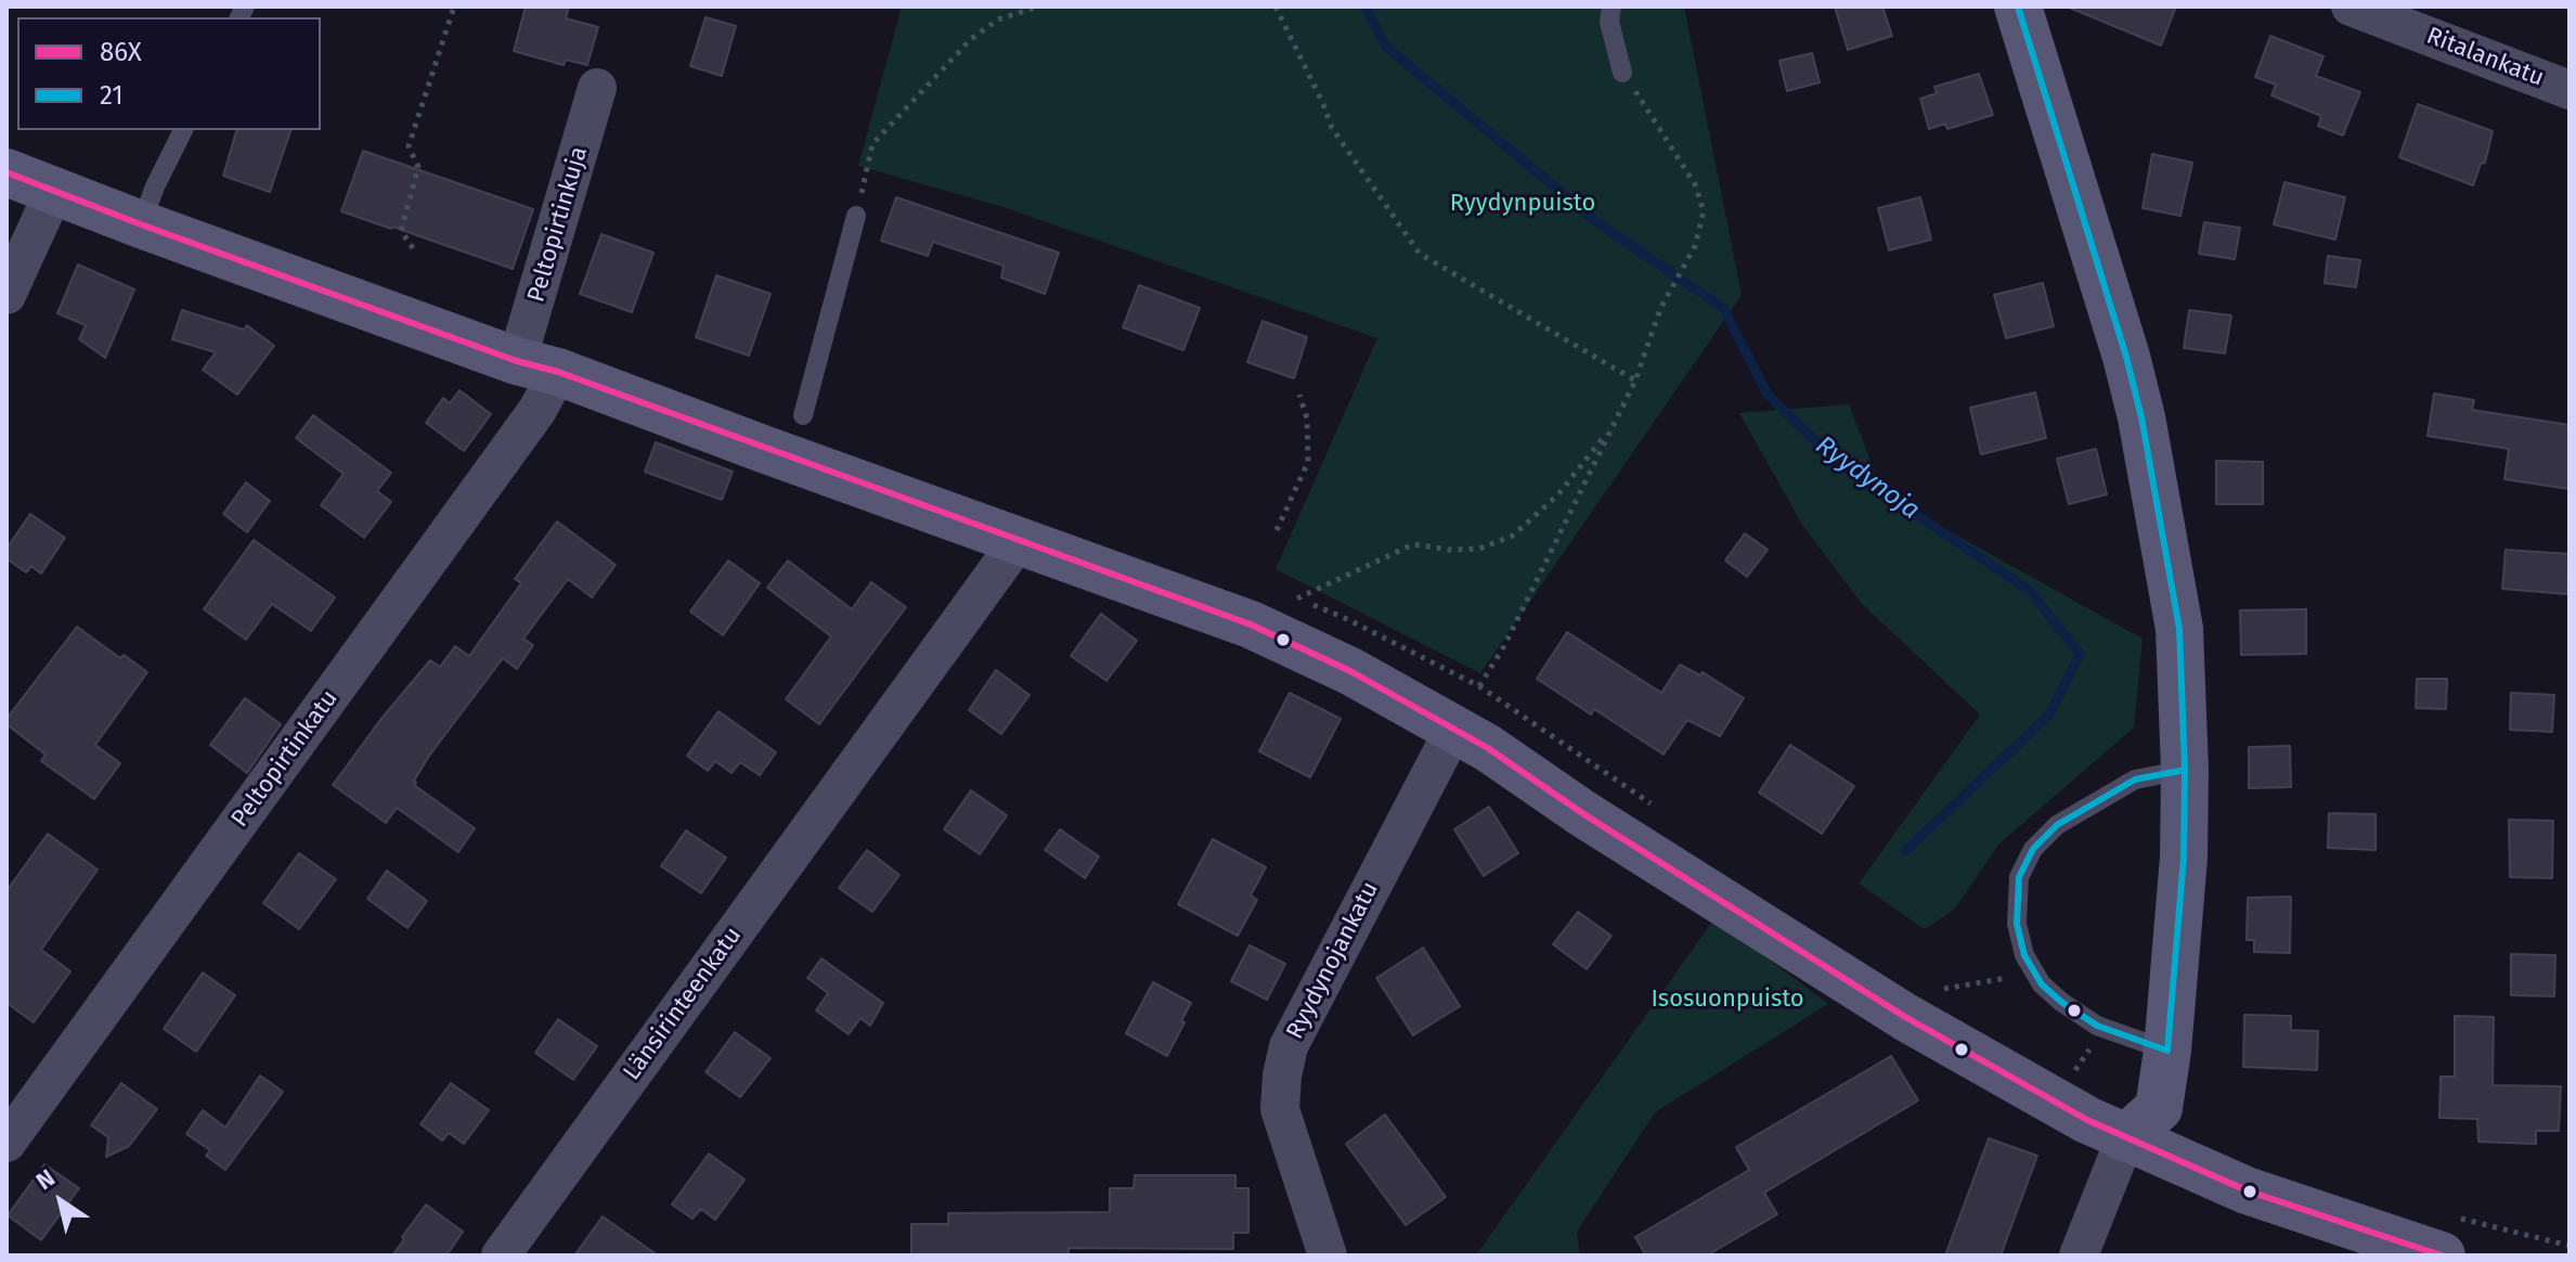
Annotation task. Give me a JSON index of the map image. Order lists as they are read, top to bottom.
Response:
{
  "streets": {
    "street": [
      "Ritalankatu",
      "Peltopirtinkuja",
      "Peltopirtinkatu",
      "Ryydynojankatu",
      "Länsirinteenkatu"
    ]
  },
  "crossings": [
    ["Peltopirtinkuja", "Peltopirtinkatu"]
  ],
  "water": ["Ryydynoja"],
  "parks": ["Ryydynpuisto", "Isosuonpuisto"],
  "lines": ["transit line 21", "transit line 86X"],
  "legend": ["86X", "21"],
  "north": "top left"
}
